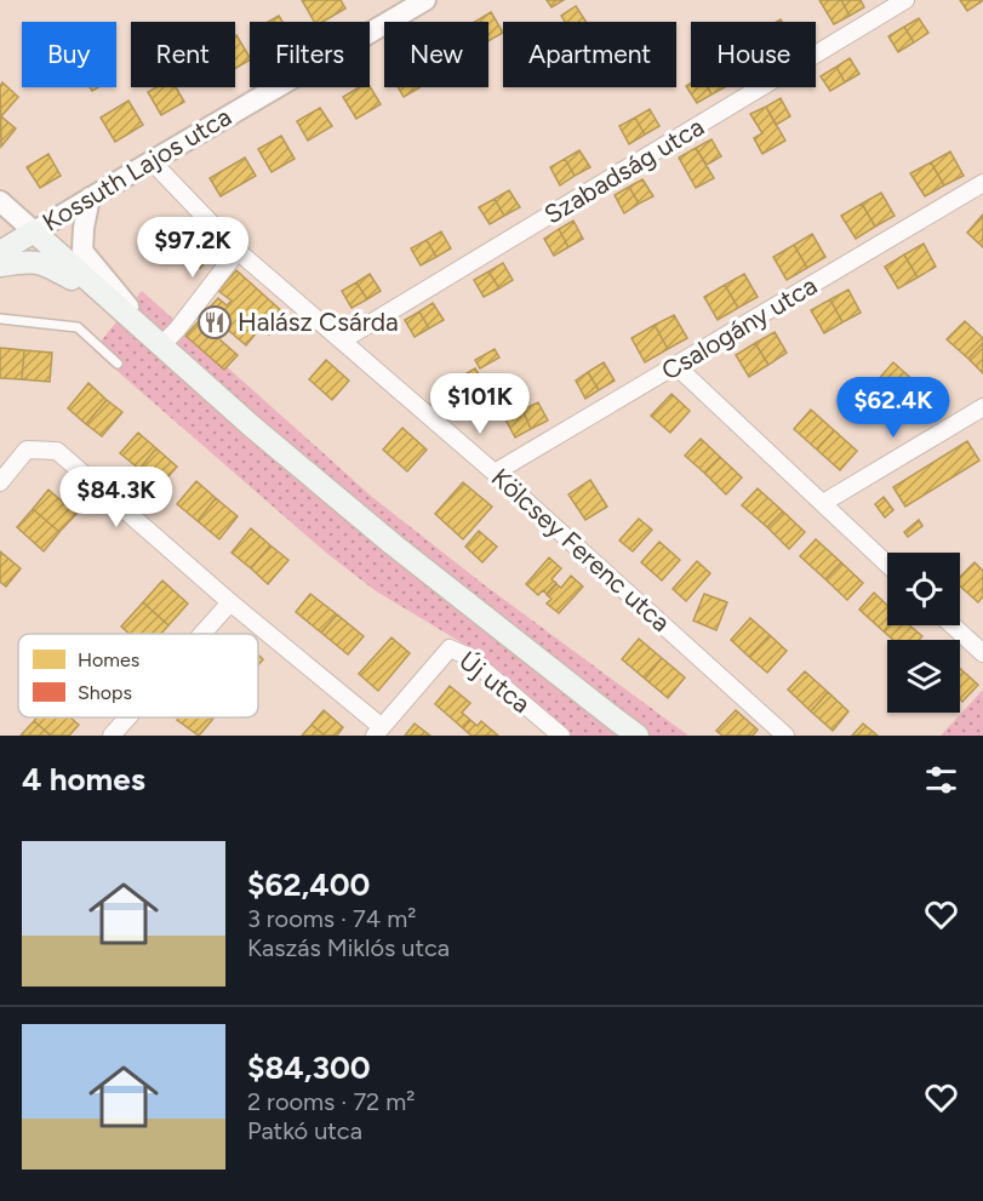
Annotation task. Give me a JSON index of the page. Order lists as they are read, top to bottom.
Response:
{
  "streets": {
    "main road": ["Kossuth Lajos utca"],
    "street": [
      "Szabadság utca",
      "Csalogány utca",
      "Kölcsey Ferenc utca",
      "Új utca"
    ]
  },
  "crossings": [
    ["Kossuth Lajos utca", "Kölcsey Ferenc utca"],
    ["Szabadság utca", "Kölcsey Ferenc utca"],
    ["Csalogány utca", "Kölcsey Ferenc utca"]
  ],
  "places": {
    "restaurant": ["Halász Csárda"]
  },
  "legend": ["Homes", "Shops"],
  "page": {
    "chip": [
      "Buy",
      "Rent",
      "Filters",
      "New",
      "Apartment",
      "House"
    ],
    "price": [
      "$97.2K",
      "$101K",
      "$62.4K",
      "$84.3K"
    ],
    "heading": "4 homes",
    "list": [
      {
        "name": "$62,400",
        "note": "3 rooms · 74 m² · Kaszás Miklós utca"
      },
      {
        "name": "$84,300",
        "note": "2 rooms · 72 m² · Patkó utca"
      }
    ]
  }
}
